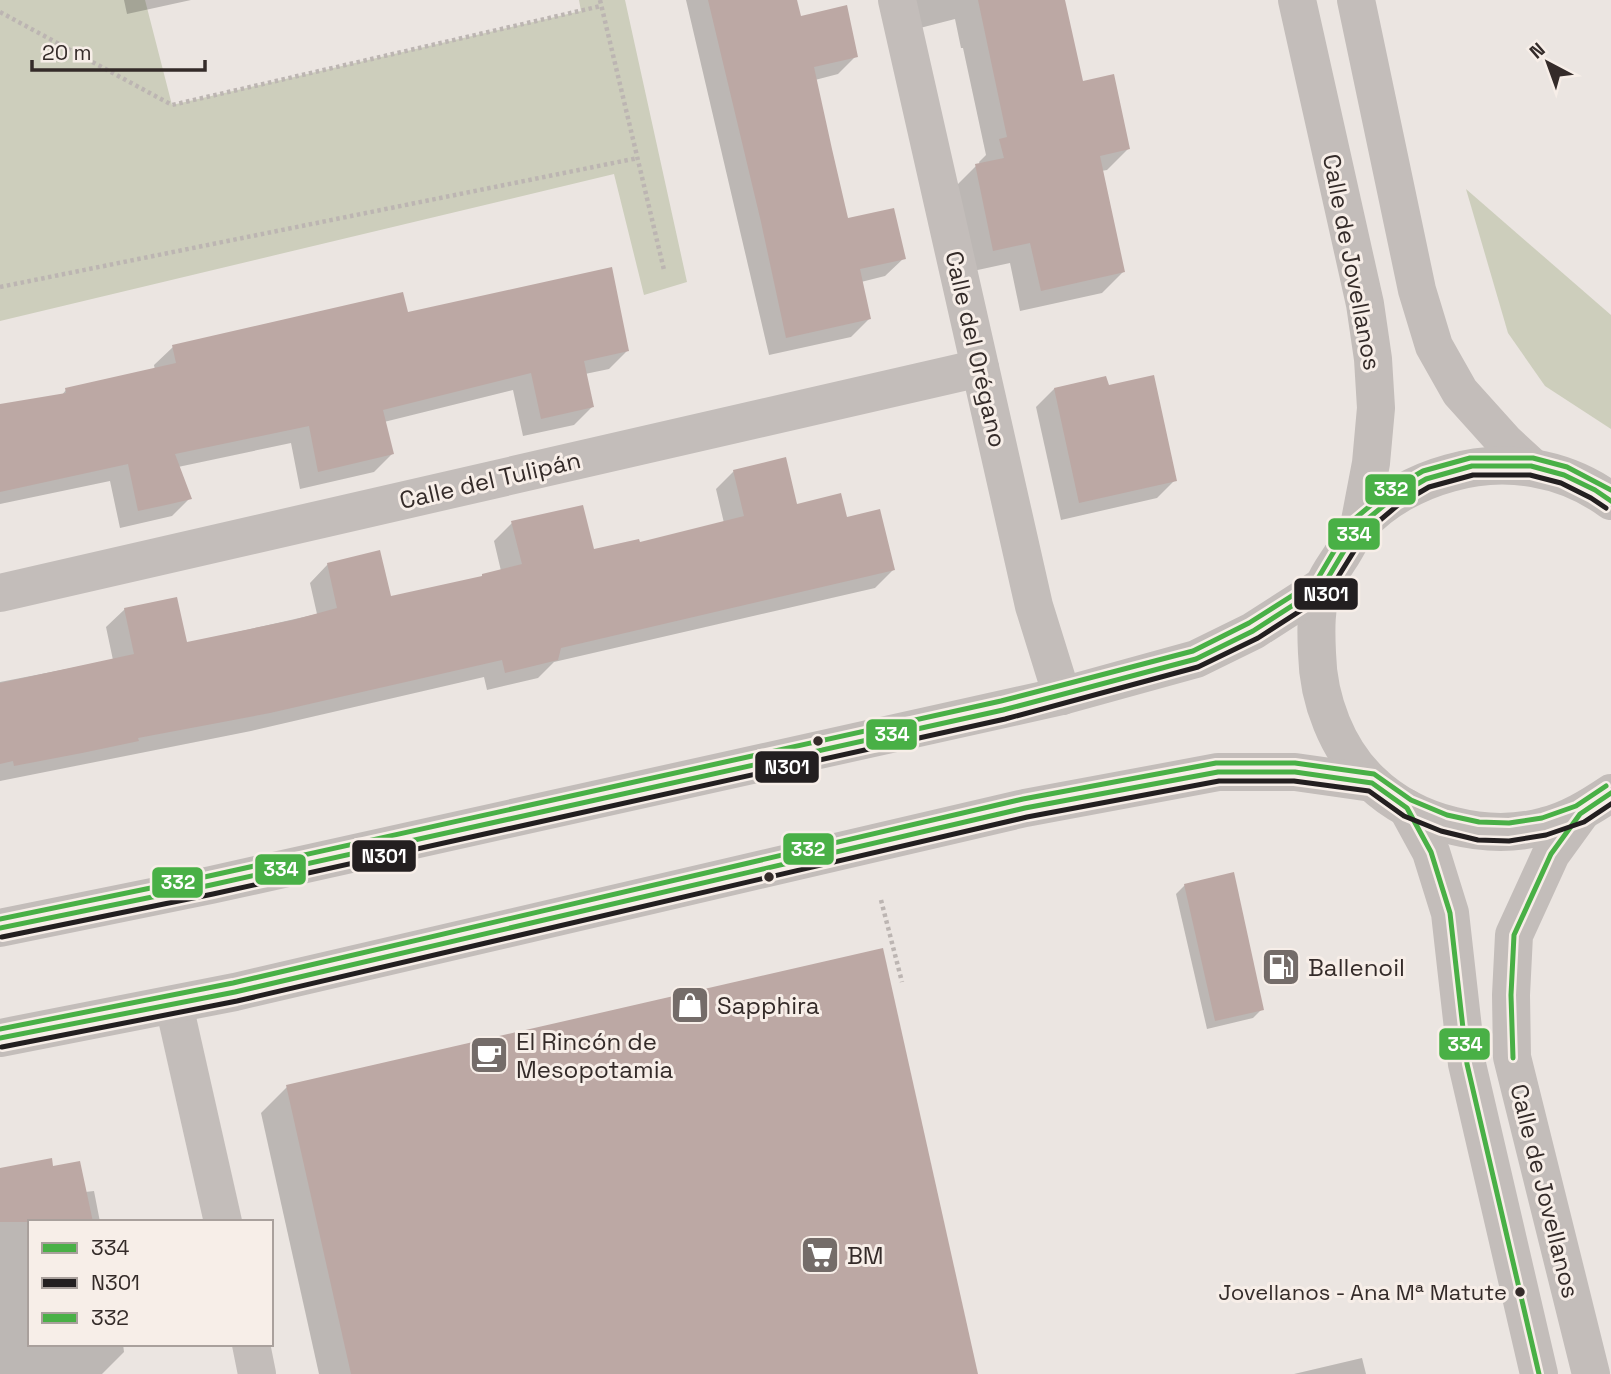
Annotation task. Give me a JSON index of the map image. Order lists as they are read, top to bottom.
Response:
{
  "streets": {
    "street": ["Calle de Jovellanos", "Calle del Orégano", "Calle del Tulipán"]
  },
  "crossings": [
    ["Calle del Orégano", "Calle del Tulipán"]
  ],
  "places": {
    "fuel station": ["Ballenoil"],
    "shop": ["Sapphira"],
    "cafe": ["El Rincón de Mesopotamia"],
    "supermarket": ["BM"],
    "other": ["Jovellanos - Ana Mª Matute"]
  },
  "lines": ["transit line 332", "transit line 334", "transit line N301"],
  "legend": ["334", "N301", "332"],
  "scale_bar": "20 m",
  "north": "top left"
}
